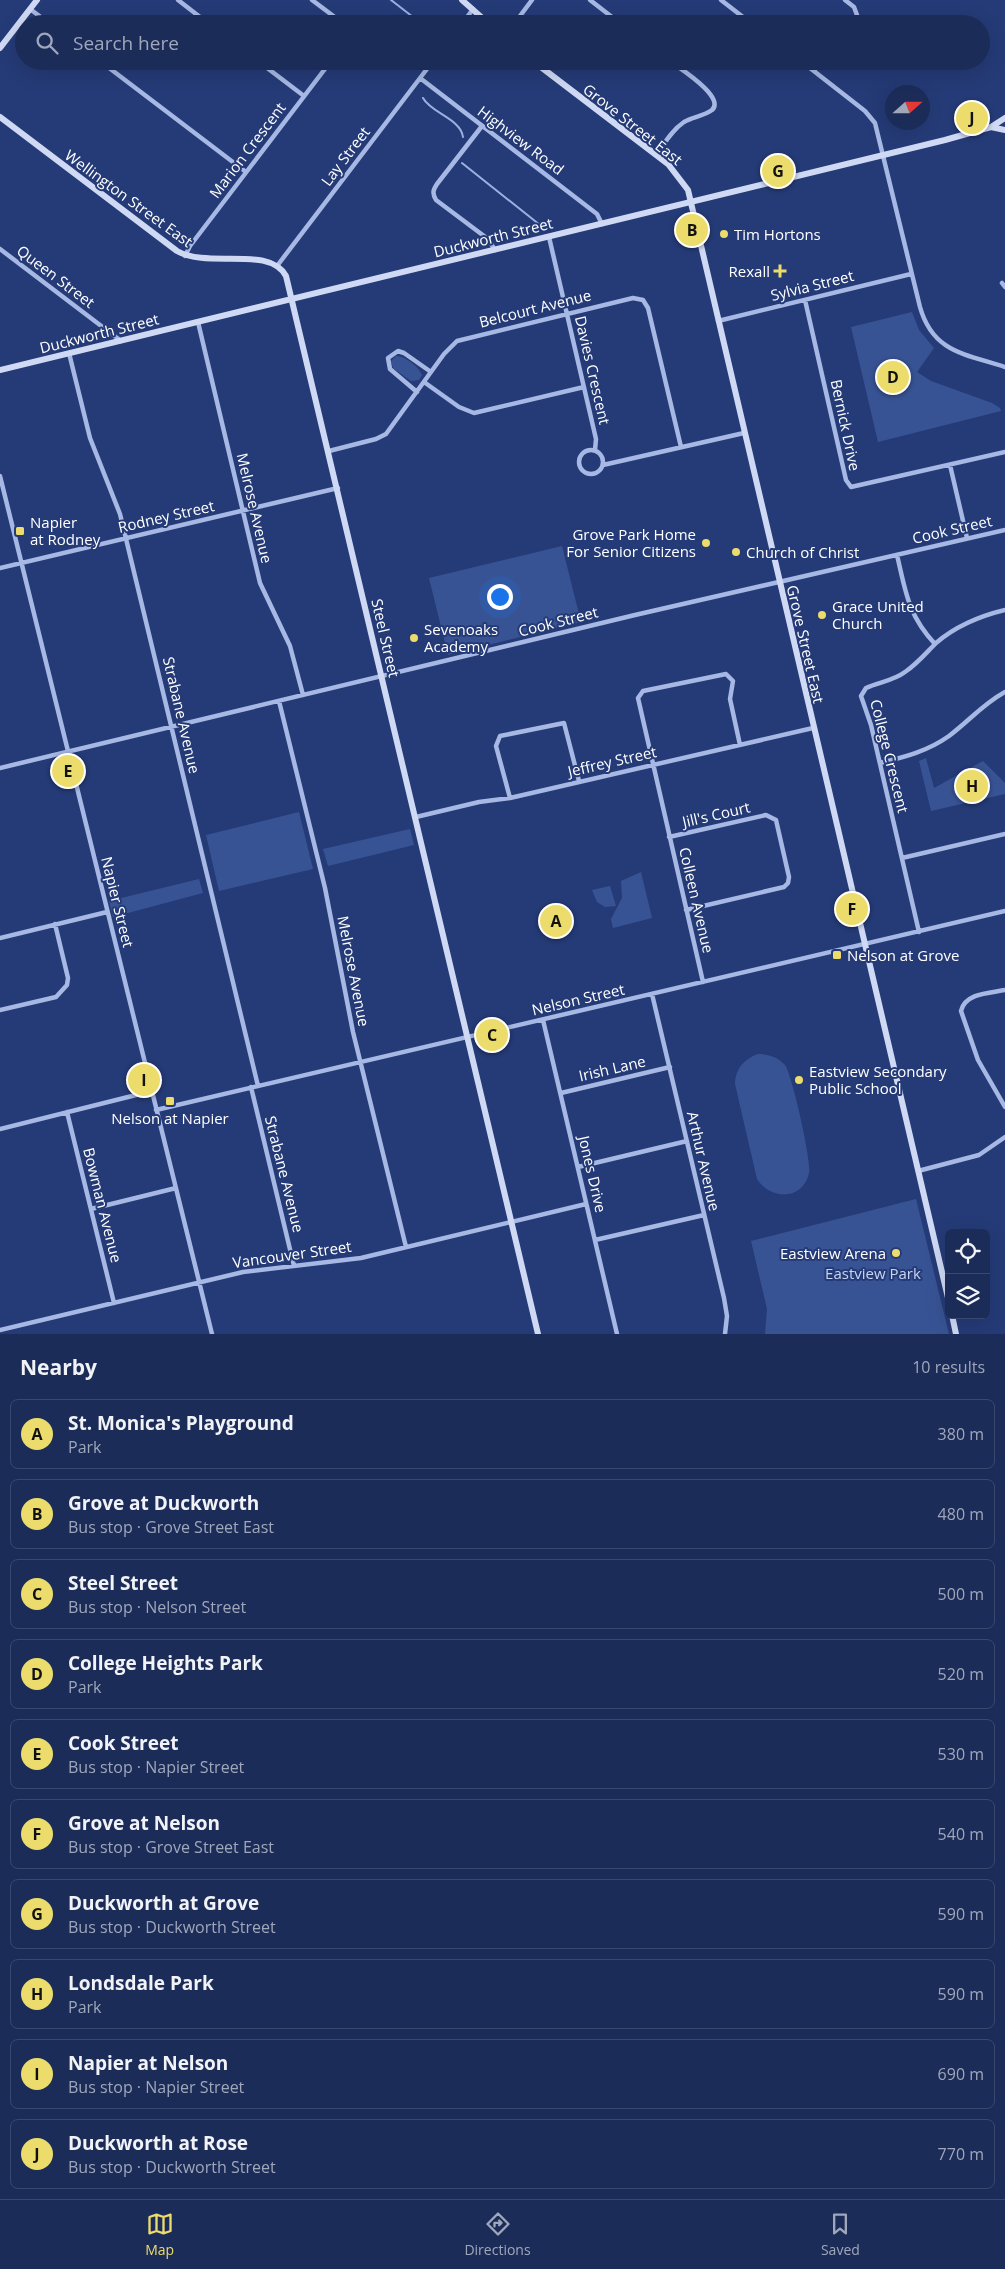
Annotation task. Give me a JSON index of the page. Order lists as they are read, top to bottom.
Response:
{
  "streets": {
    "street": [
      "Grove Street East",
      "Highview Road",
      "Marion Crescent",
      "Lay Street",
      "Wellington Street East",
      "Duckworth Street",
      "Queen Street",
      "Sylvia Street",
      "Belcourt Avenue",
      "Davies Crescent",
      "Bernick Drive",
      "Melrose Avenue",
      "Rodney Street",
      "Cook Street",
      "Steel Street",
      "Strabane Avenue",
      "College Crescent",
      "Jeffrey Street",
      "Jill's Court",
      "Colleen Avenue",
      "Napier Street",
      "Nelson Street",
      "Irish Lane",
      "Arthur Avenue",
      "Jones Drive",
      "Bowman Avenue",
      "Vancouver Street"
    ]
  },
  "crossings": [
    ["Grove Street East", "Duckworth Street"],
    ["Grove Street East", "Sylvia Street"],
    ["Grove Street East", "Cook Street"],
    ["Grove Street East", "Jeffrey Street"],
    ["Grove Street East", "Nelson Street"],
    ["Highview Road", "Lay Street"],
    ["Highview Road", "Duckworth Street"],
    ["Marion Crescent", "Wellington Street East"],
    ["Lay Street", "Wellington Street East"],
    ["Duckworth Street", "Queen Street"],
    ["Duckworth Street", "Davies Crescent"],
    ["Duckworth Street", "Melrose Avenue"],
    ["Duckworth Street", "Steel Street"],
    ["Duckworth Street", "Strabane Avenue"],
    ["Sylvia Street", "Bernick Drive"],
    ["Belcourt Avenue", "Davies Crescent"],
    ["Belcourt Avenue", "Steel Street"],
    ["Melrose Avenue", "Rodney Street"],
    ["Melrose Avenue", "Cook Street"],
    ["Melrose Avenue", "Nelson Street"],
    ["Melrose Avenue", "Vancouver Street"],
    ["Rodney Street", "Steel Street"],
    ["Rodney Street", "Strabane Avenue"],
    ["Rodney Street", "Napier Street"],
    ["Cook Street", "Steel Street"],
    ["Cook Street", "Strabane Avenue"],
    ["Cook Street", "Napier Street"],
    ["Steel Street", "Jeffrey Street"],
    ["Steel Street", "Nelson Street"],
    ["Steel Street", "Vancouver Street"],
    ["Strabane Avenue", "Nelson Street"],
    ["Strabane Avenue", "Vancouver Street"],
    ["College Crescent", "Nelson Street"],
    ["Jeffrey Street", "Colleen Avenue"],
    ["Jill's Court", "Colleen Avenue"],
    ["Colleen Avenue", "Nelson Street"],
    ["Napier Street", "Nelson Street"],
    ["Napier Street", "Vancouver Street"],
    ["Nelson Street", "Arthur Avenue"],
    ["Nelson Street", "Jones Drive"],
    ["Irish Lane", "Arthur Avenue"],
    ["Irish Lane", "Jones Drive"],
    ["Jones Drive", "Vancouver Street"],
    ["Bowman Avenue", "Vancouver Street"]
  ],
  "parks": ["Eastview Park"],
  "places": {
    "other": [
      "Tim Hortons",
      "Grove Park Home For Senior Citizens",
      "Church of Christ",
      "Grace United Church",
      "Sevenoaks Academy",
      "Eastview Secondary Public School",
      "Eastview Arena"
    ],
    "health": ["Rexall"],
    "transit": ["Napier at Rodney", "Nelson at Grove", "Nelson at Napier"]
  },
  "north": "right",
  "page": {
    "search": "Search here",
    "pins": [
      "J",
      "G",
      "B",
      "D",
      "E",
      "H",
      "F",
      "A",
      "C",
      "I"
    ],
    "heading": ["Nearby", "10 results"],
    "list": [
      {
        "mark": "A",
        "name": "St. Monica's Playground",
        "note": "Park",
        "value": "380 m"
      },
      {
        "mark": "B",
        "name": "Grove at Duckworth",
        "note": "Bus stop · Grove Street East",
        "value": "480 m"
      },
      {
        "mark": "C",
        "name": "Steel Street",
        "note": "Bus stop · Nelson Street",
        "value": "500 m"
      },
      {
        "mark": "D",
        "name": "College Heights Park",
        "note": "Park",
        "value": "520 m"
      },
      {
        "mark": "E",
        "name": "Cook Street",
        "note": "Bus stop · Napier Street",
        "value": "530 m"
      },
      {
        "mark": "F",
        "name": "Grove at Nelson",
        "note": "Bus stop · Grove Street East",
        "value": "540 m"
      },
      {
        "mark": "G",
        "name": "Duckworth at Grove",
        "note": "Bus stop · Duckworth Street",
        "value": "590 m"
      },
      {
        "mark": "H",
        "name": "Londsdale Park",
        "note": "Park",
        "value": "590 m"
      },
      {
        "mark": "I",
        "name": "Napier at Nelson",
        "note": "Bus stop · Napier Street",
        "value": "690 m"
      },
      {
        "mark": "J",
        "name": "Duckworth at Rose",
        "note": "Bus stop · Duckworth Street",
        "value": "770 m"
      }
    ],
    "nav": ["Map", "Directions", "Saved"]
  }
}
